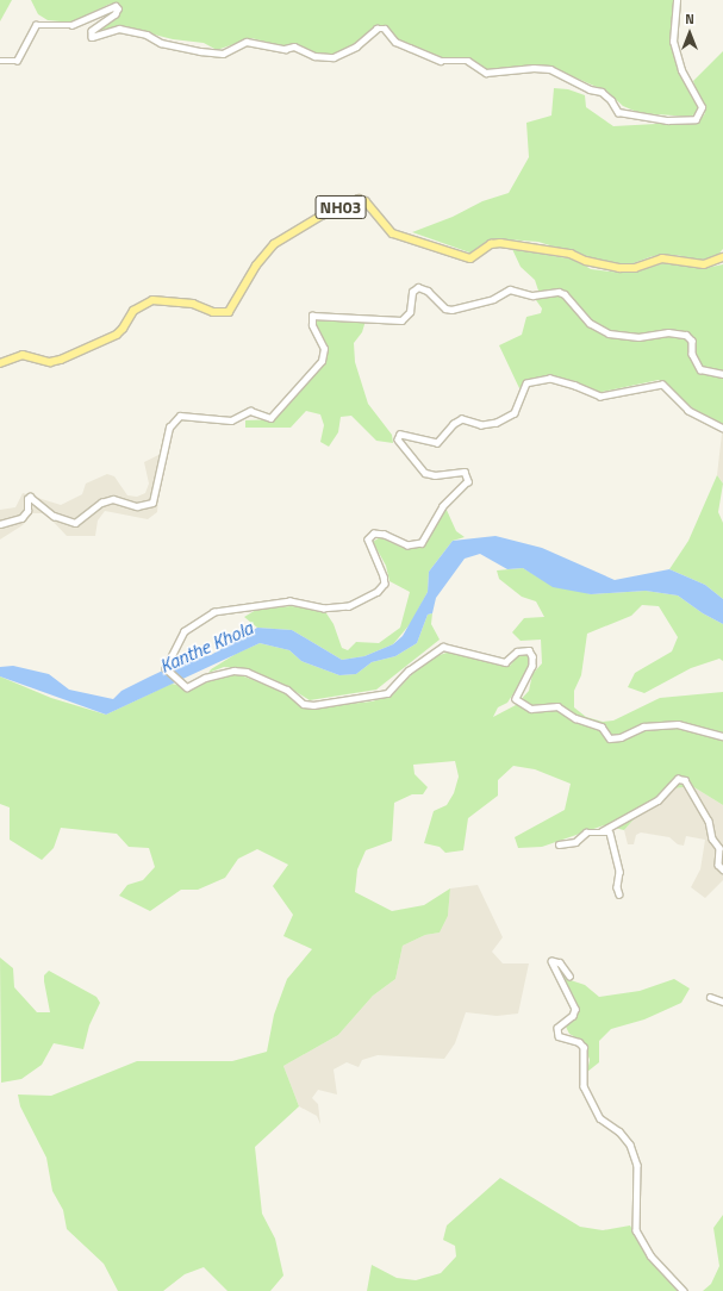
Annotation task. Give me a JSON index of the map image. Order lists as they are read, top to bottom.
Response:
{
  "streets": {
    "main road": ["NH03"]
  },
  "water": ["Kanthe Khola"],
  "north": "top"
}
